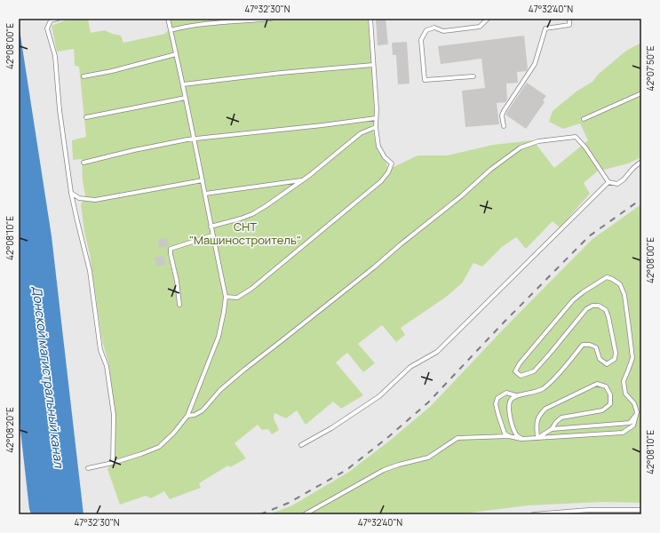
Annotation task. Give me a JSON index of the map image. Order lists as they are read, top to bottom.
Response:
{
  "water": ["Донской магистральный канал"],
  "parks": ["СНТ \"Машиностроитель\""],
  "coordinates": [
    "47°32'30\"N",
    "47°32'40\"N",
    "42°08'00\"E",
    "42°07'50\"E",
    "42°08'10\"E",
    "42°08'20\"E"
  ]
}
